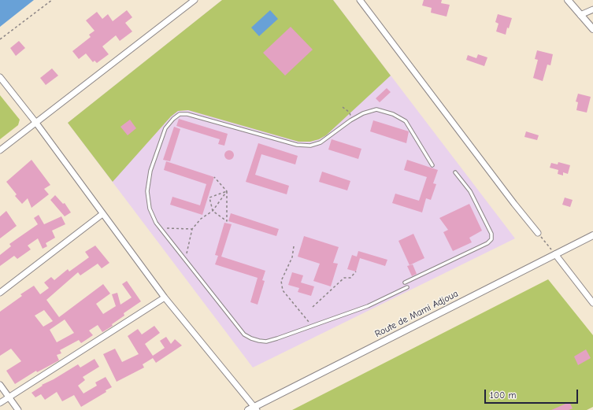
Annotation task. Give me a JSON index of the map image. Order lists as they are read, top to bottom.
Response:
{
  "streets": {
    "street": ["Route de Mami Adjoua"]
  },
  "scale_bar": "100 m"
}
